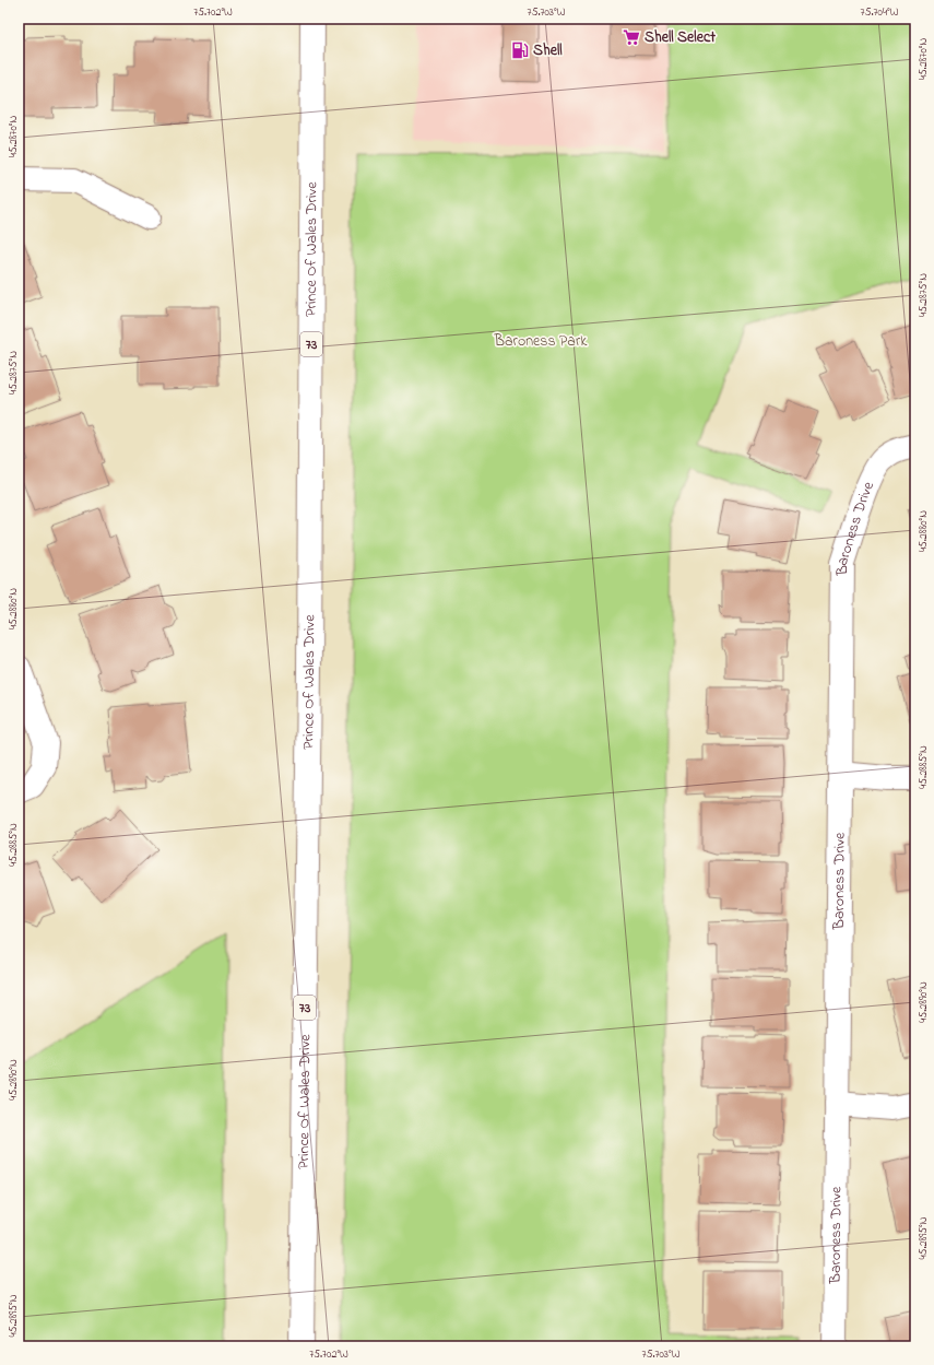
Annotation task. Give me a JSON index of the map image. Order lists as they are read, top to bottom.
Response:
{
  "streets": {
    "street": ["Prince Of Wales Drive", "73", "Baroness Drive"]
  },
  "parks": ["Baroness Park"],
  "places": {
    "supermarket": ["Shell Select"],
    "fuel station": ["Shell"]
  },
  "coordinates": [
    "75.702°W",
    "75.703°W",
    "75.704°W",
    "45.2870°N",
    "45.2875°N",
    "45.2880°N",
    "45.2885°N",
    "45.2890°N",
    "45.2895°N"
  ]
}
